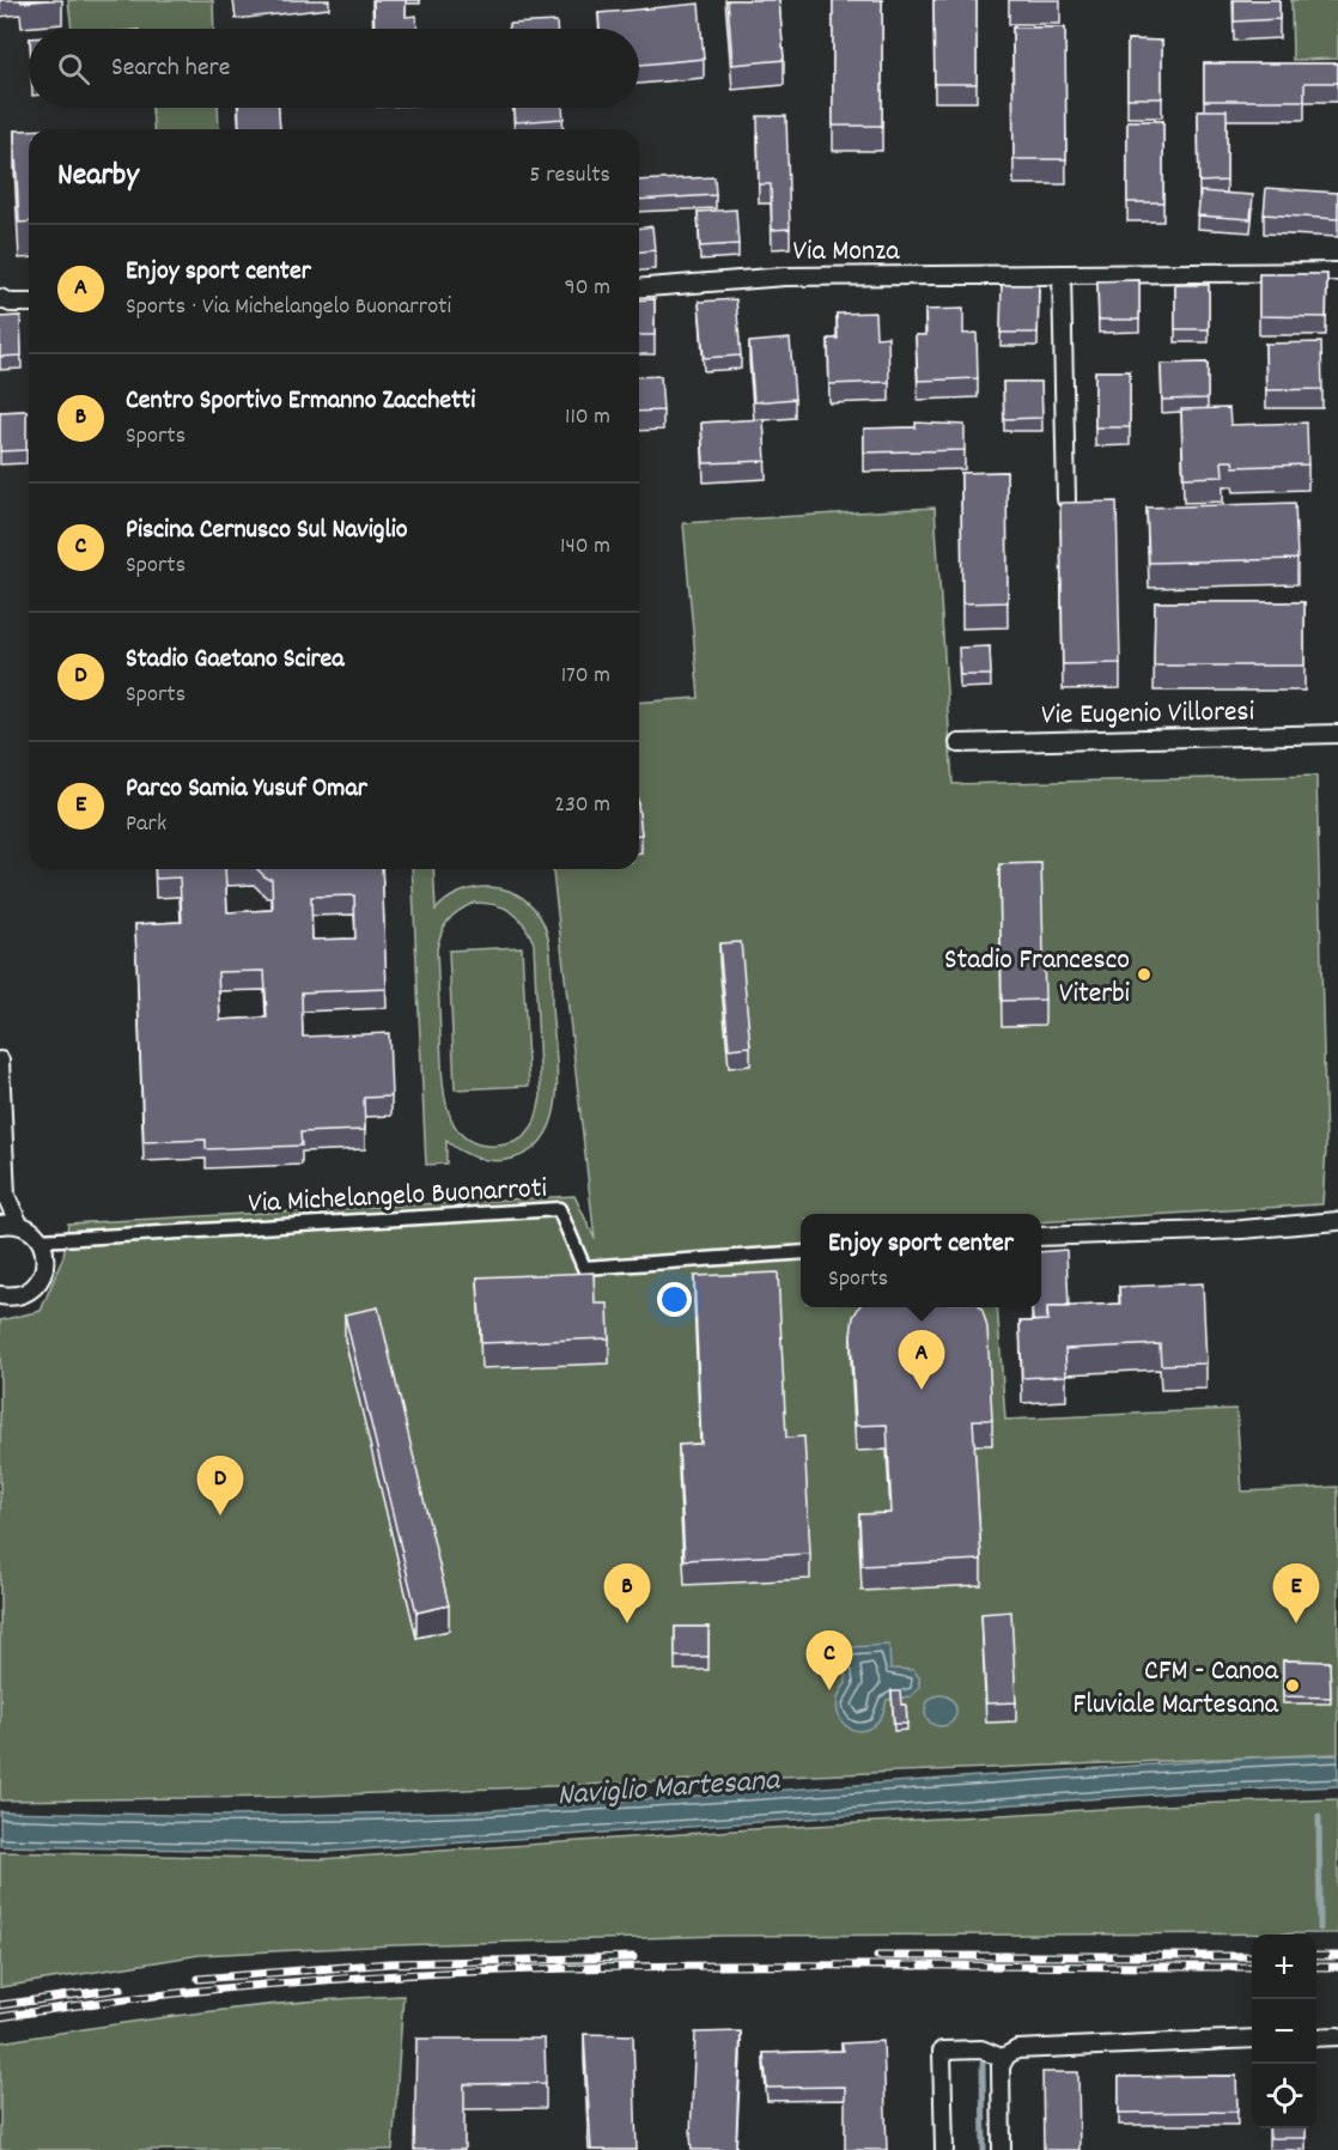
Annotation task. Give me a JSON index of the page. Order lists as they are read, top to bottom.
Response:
{
  "streets": {
    "street": ["Via Monza", "Vie Eugenio Villoresi", "Via Michelangelo Buonarroti"]
  },
  "water": ["Naviglio Martesana"],
  "places": ["Stadio Francesco Viterbi", "CFM - Canoa Fluviale Martesana"],
  "page": {
    "search": "Search here",
    "heading": ["Nearby", "5 results"],
    "list": [
      {
        "mark": "A",
        "name": "Enjoy sport center",
        "note": "Sports · Via Michelangelo Buonarroti",
        "value": "90 m"
      },
      {
        "mark": "B",
        "name": "Centro Sportivo Ermanno Zacchetti",
        "note": "Sports",
        "value": "110 m"
      },
      {
        "mark": "C",
        "name": "Piscina Cernusco Sul Naviglio",
        "note": "Sports",
        "value": "140 m"
      },
      {
        "mark": "D",
        "name": "Stadio Gaetano Scirea",
        "note": "Sports",
        "value": "170 m"
      },
      {
        "mark": "E",
        "name": "Parco Samia Yusuf Omar",
        "note": "Park",
        "value": "230 m"
      }
    ],
    "popup": ["Enjoy sport center", "Sports"],
    "pins": [
      "A",
      "D",
      "B",
      "E",
      "C"
    ],
    "map_buttons": ["+", "−"]
  }
}
